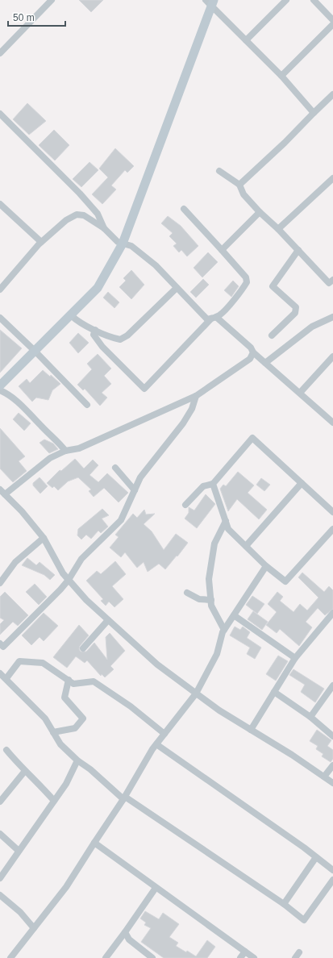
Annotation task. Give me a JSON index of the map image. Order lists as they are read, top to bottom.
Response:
{
  "scale_bar": "50 m"
}
